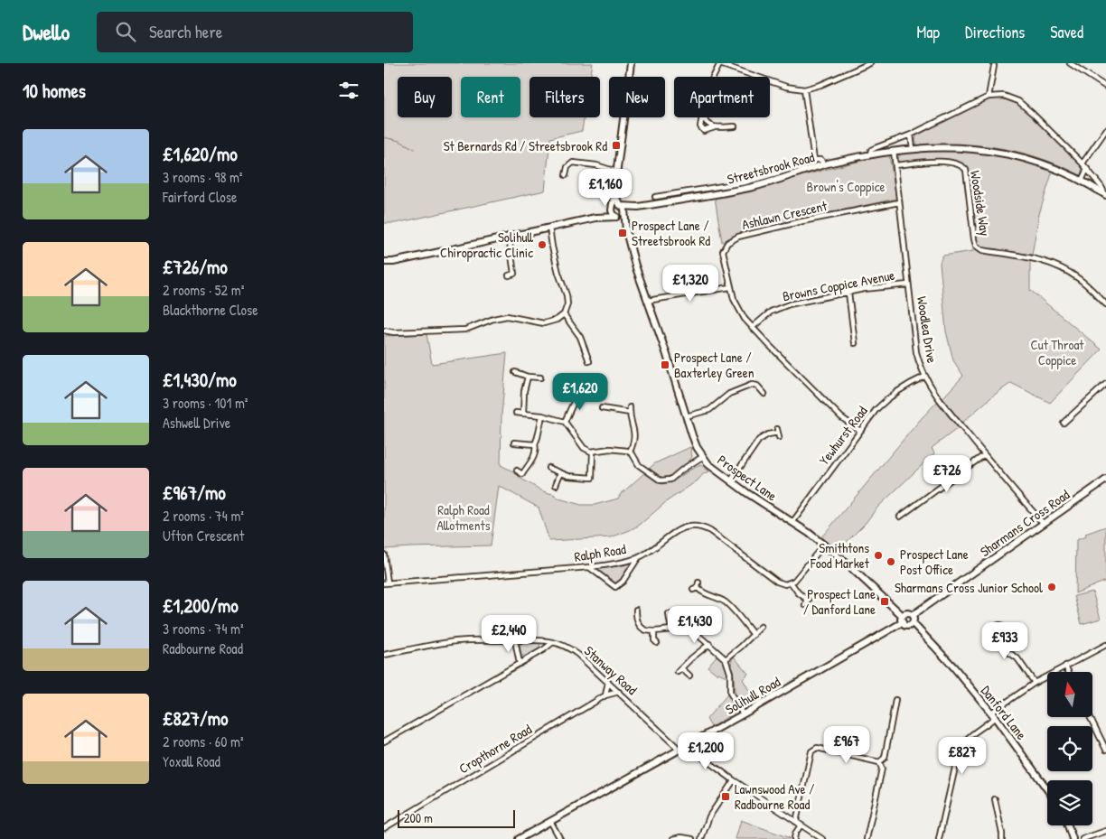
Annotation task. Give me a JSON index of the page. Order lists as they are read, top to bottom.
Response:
{
  "streets": {
    "street": [
      "Streetsbrook Road",
      "Woodside Way",
      "Ashlawn Crescent",
      "Browns Coppice Avenue",
      "Woodlea Drive",
      "Yewhurst Road",
      "Prospect Lane",
      "Sharmans Cross Road",
      "Ralph Road",
      "Stanway Road",
      "Solihull Road",
      "Danford Lane",
      "Cropthorne Road"
    ]
  },
  "crossings": [
    ["Streetsbrook Road", "Woodlea Drive"],
    ["Streetsbrook Road", "Prospect Lane"],
    ["Woodside Way", "Woodlea Drive"],
    ["Ashlawn Crescent", "Browns Coppice Avenue"],
    ["Ashlawn Crescent", "Woodlea Drive"],
    ["Ashlawn Crescent", "Yewhurst Road"],
    ["Browns Coppice Avenue", "Woodlea Drive"],
    ["Woodlea Drive", "Yewhurst Road"],
    ["Woodlea Drive", "Sharmans Cross Road"],
    ["Yewhurst Road", "Prospect Lane"],
    ["Prospect Lane", "Sharmans Cross Road"],
    ["Prospect Lane", "Solihull Road"],
    ["Prospect Lane", "Danford Lane"],
    ["Sharmans Cross Road", "Solihull Road"],
    ["Sharmans Cross Road", "Danford Lane"],
    ["Stanway Road", "Solihull Road"],
    ["Stanway Road", "Cropthorne Road"],
    ["Solihull Road", "Danford Lane"]
  ],
  "parks": ["Brown's Coppice", "Cut Throat Coppice", "Ralph Road Allotments"],
  "places": {
    "transit": [
      "St Bernards Rd / Streetsbrook Rd",
      "Prospect Lane / Streetsbrook Rd",
      "Prospect Lane / Baxterley Green",
      "Prospect Lane / Danford Lane",
      "Lawnswood Ave / Radbourne Road"
    ],
    "other": [
      "Solihull Chiropractic Clinic",
      "Smithtons Food Market",
      "Prospect Lane Post Office",
      "Sharmans Cross Junior School"
    ]
  },
  "scale_bar": "200 m",
  "north": "top",
  "page": {
    "header": "Dwello",
    "search": "Search here",
    "nav": ["Map", "Directions", "Saved"],
    "heading": "10 homes",
    "chip": [
      "Buy",
      "Rent",
      "Filters",
      "New",
      "Apartment"
    ],
    "list": [
      {
        "name": "£1,620/mo",
        "note": "3 rooms · 98 m² · Fairford Close"
      },
      {
        "name": "£726/mo",
        "note": "2 rooms · 52 m² · Blackthorne Close"
      },
      {
        "name": "£1,430/mo",
        "note": "3 rooms · 101 m² · Ashwell Drive"
      },
      {
        "name": "£967/mo",
        "note": "2 rooms · 74 m² · Ufton Crescent"
      },
      {
        "name": "£1,200/mo",
        "note": "3 rooms · 74 m² · Radbourne Road"
      },
      {
        "name": "£827/mo",
        "note": "2 rooms · 60 m² · Yoxall Road"
      }
    ],
    "price": [
      "£1,160",
      "£1,320",
      "£1,620",
      "£726",
      "£1,430",
      "£2,440",
      "£933",
      "£967",
      "£1,200",
      "£827"
    ],
    "scale": "200 m"
  }
}
